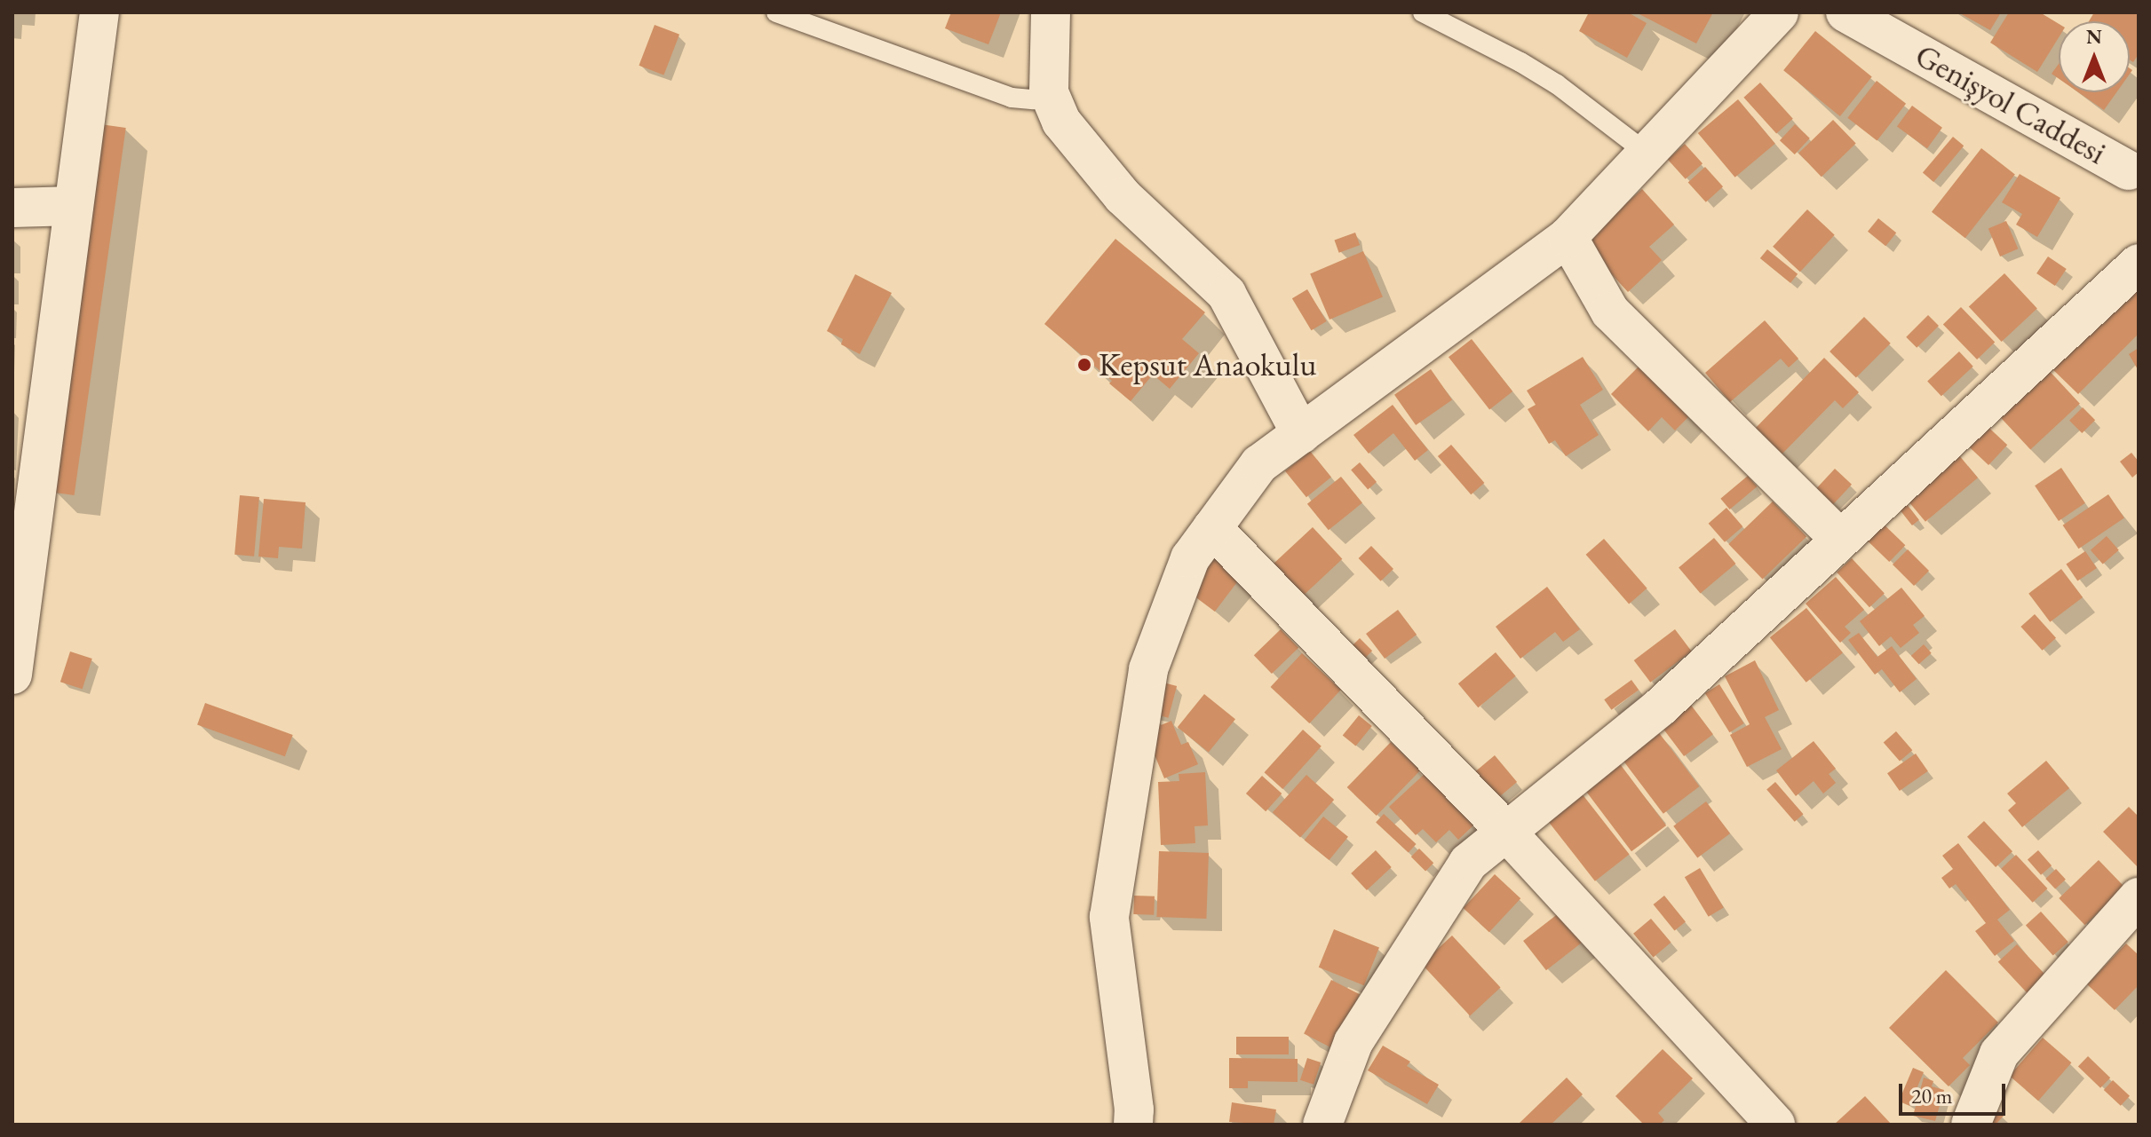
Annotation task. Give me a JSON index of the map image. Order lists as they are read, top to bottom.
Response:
{
  "streets": {
    "street": ["Genişyol Caddesi"]
  },
  "places": ["Kepsut Anaokulu"],
  "scale_bar": "20 m",
  "north": "top"
}
